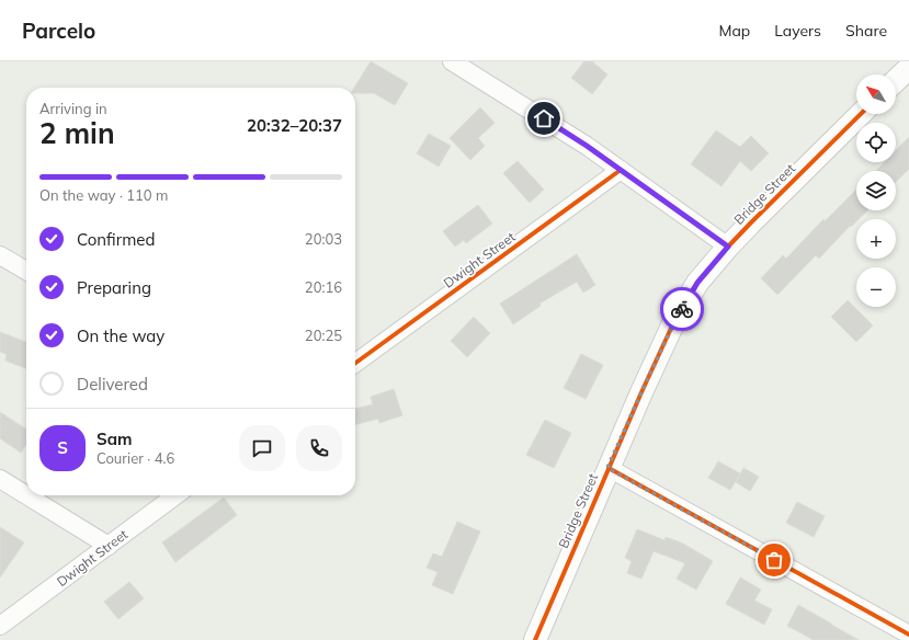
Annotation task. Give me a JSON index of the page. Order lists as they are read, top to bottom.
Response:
{
  "streets": {
    "street": ["Bridge Street", "Dwight Street"]
  },
  "north": "top left",
  "page": {
    "header": "Parcelo",
    "nav": ["Map", "Layers", "Share"],
    "map_buttons": ["+", "−"],
    "heading": ["2 min", "Arriving in", "20:32–20:37"],
    "panel": ["Sam", "Courier · 4.6"],
    "bar": "On the way · 110 m",
    "list": [
      ["Confirmed", "20:03"],
      ["Preparing", "20:16"],
      ["On the way", "20:25"],
      "Delivered"
    ],
    "round": "S"
  }
}
